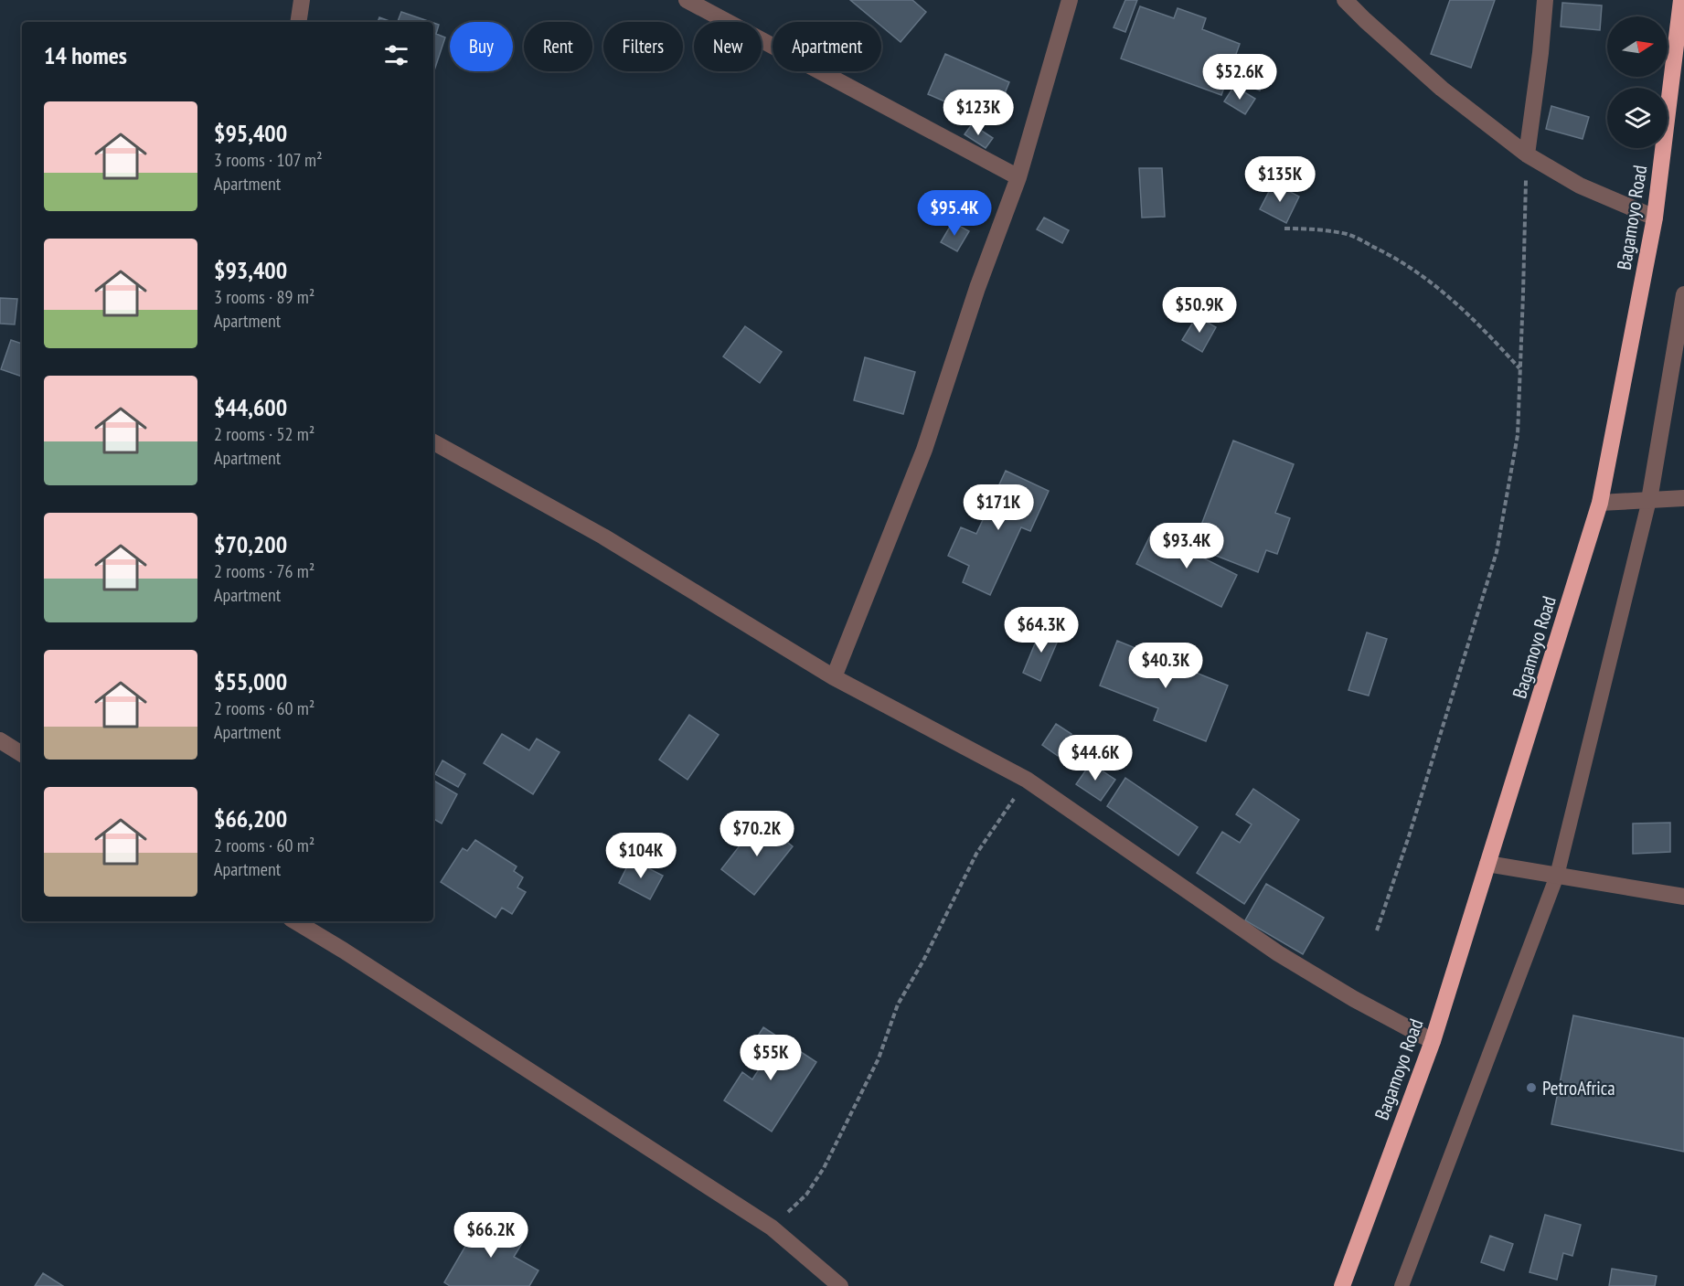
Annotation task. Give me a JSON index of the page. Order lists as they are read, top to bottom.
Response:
{
  "streets": {
    "highway": ["Bagamoyo Road"]
  },
  "places": ["PetroAfrica"],
  "north": "right",
  "page": {
    "chip": [
      "Buy",
      "Rent",
      "Filters",
      "New",
      "Apartment"
    ],
    "heading": "14 homes",
    "price": [
      "$52.6K",
      "$123K",
      "$135K",
      "$95.4K",
      "$50.9K",
      "$171K",
      "$93.4K",
      "$64.3K",
      "$40.3K",
      "$44.6K",
      "$70.2K",
      "$104K",
      "$55K",
      "$66.2K"
    ],
    "list": [
      {
        "name": "$95,400",
        "note": "3 rooms · 107 m² · Apartment"
      },
      {
        "name": "$93,400",
        "note": "3 rooms · 89 m² · Apartment"
      },
      {
        "name": "$44,600",
        "note": "2 rooms · 52 m² · Apartment"
      },
      {
        "name": "$70,200",
        "note": "2 rooms · 76 m² · Apartment"
      },
      {
        "name": "$55,000",
        "note": "2 rooms · 60 m² · Apartment"
      },
      {
        "name": "$66,200",
        "note": "2 rooms · 60 m² · Apartment"
      }
    ]
  }
}
